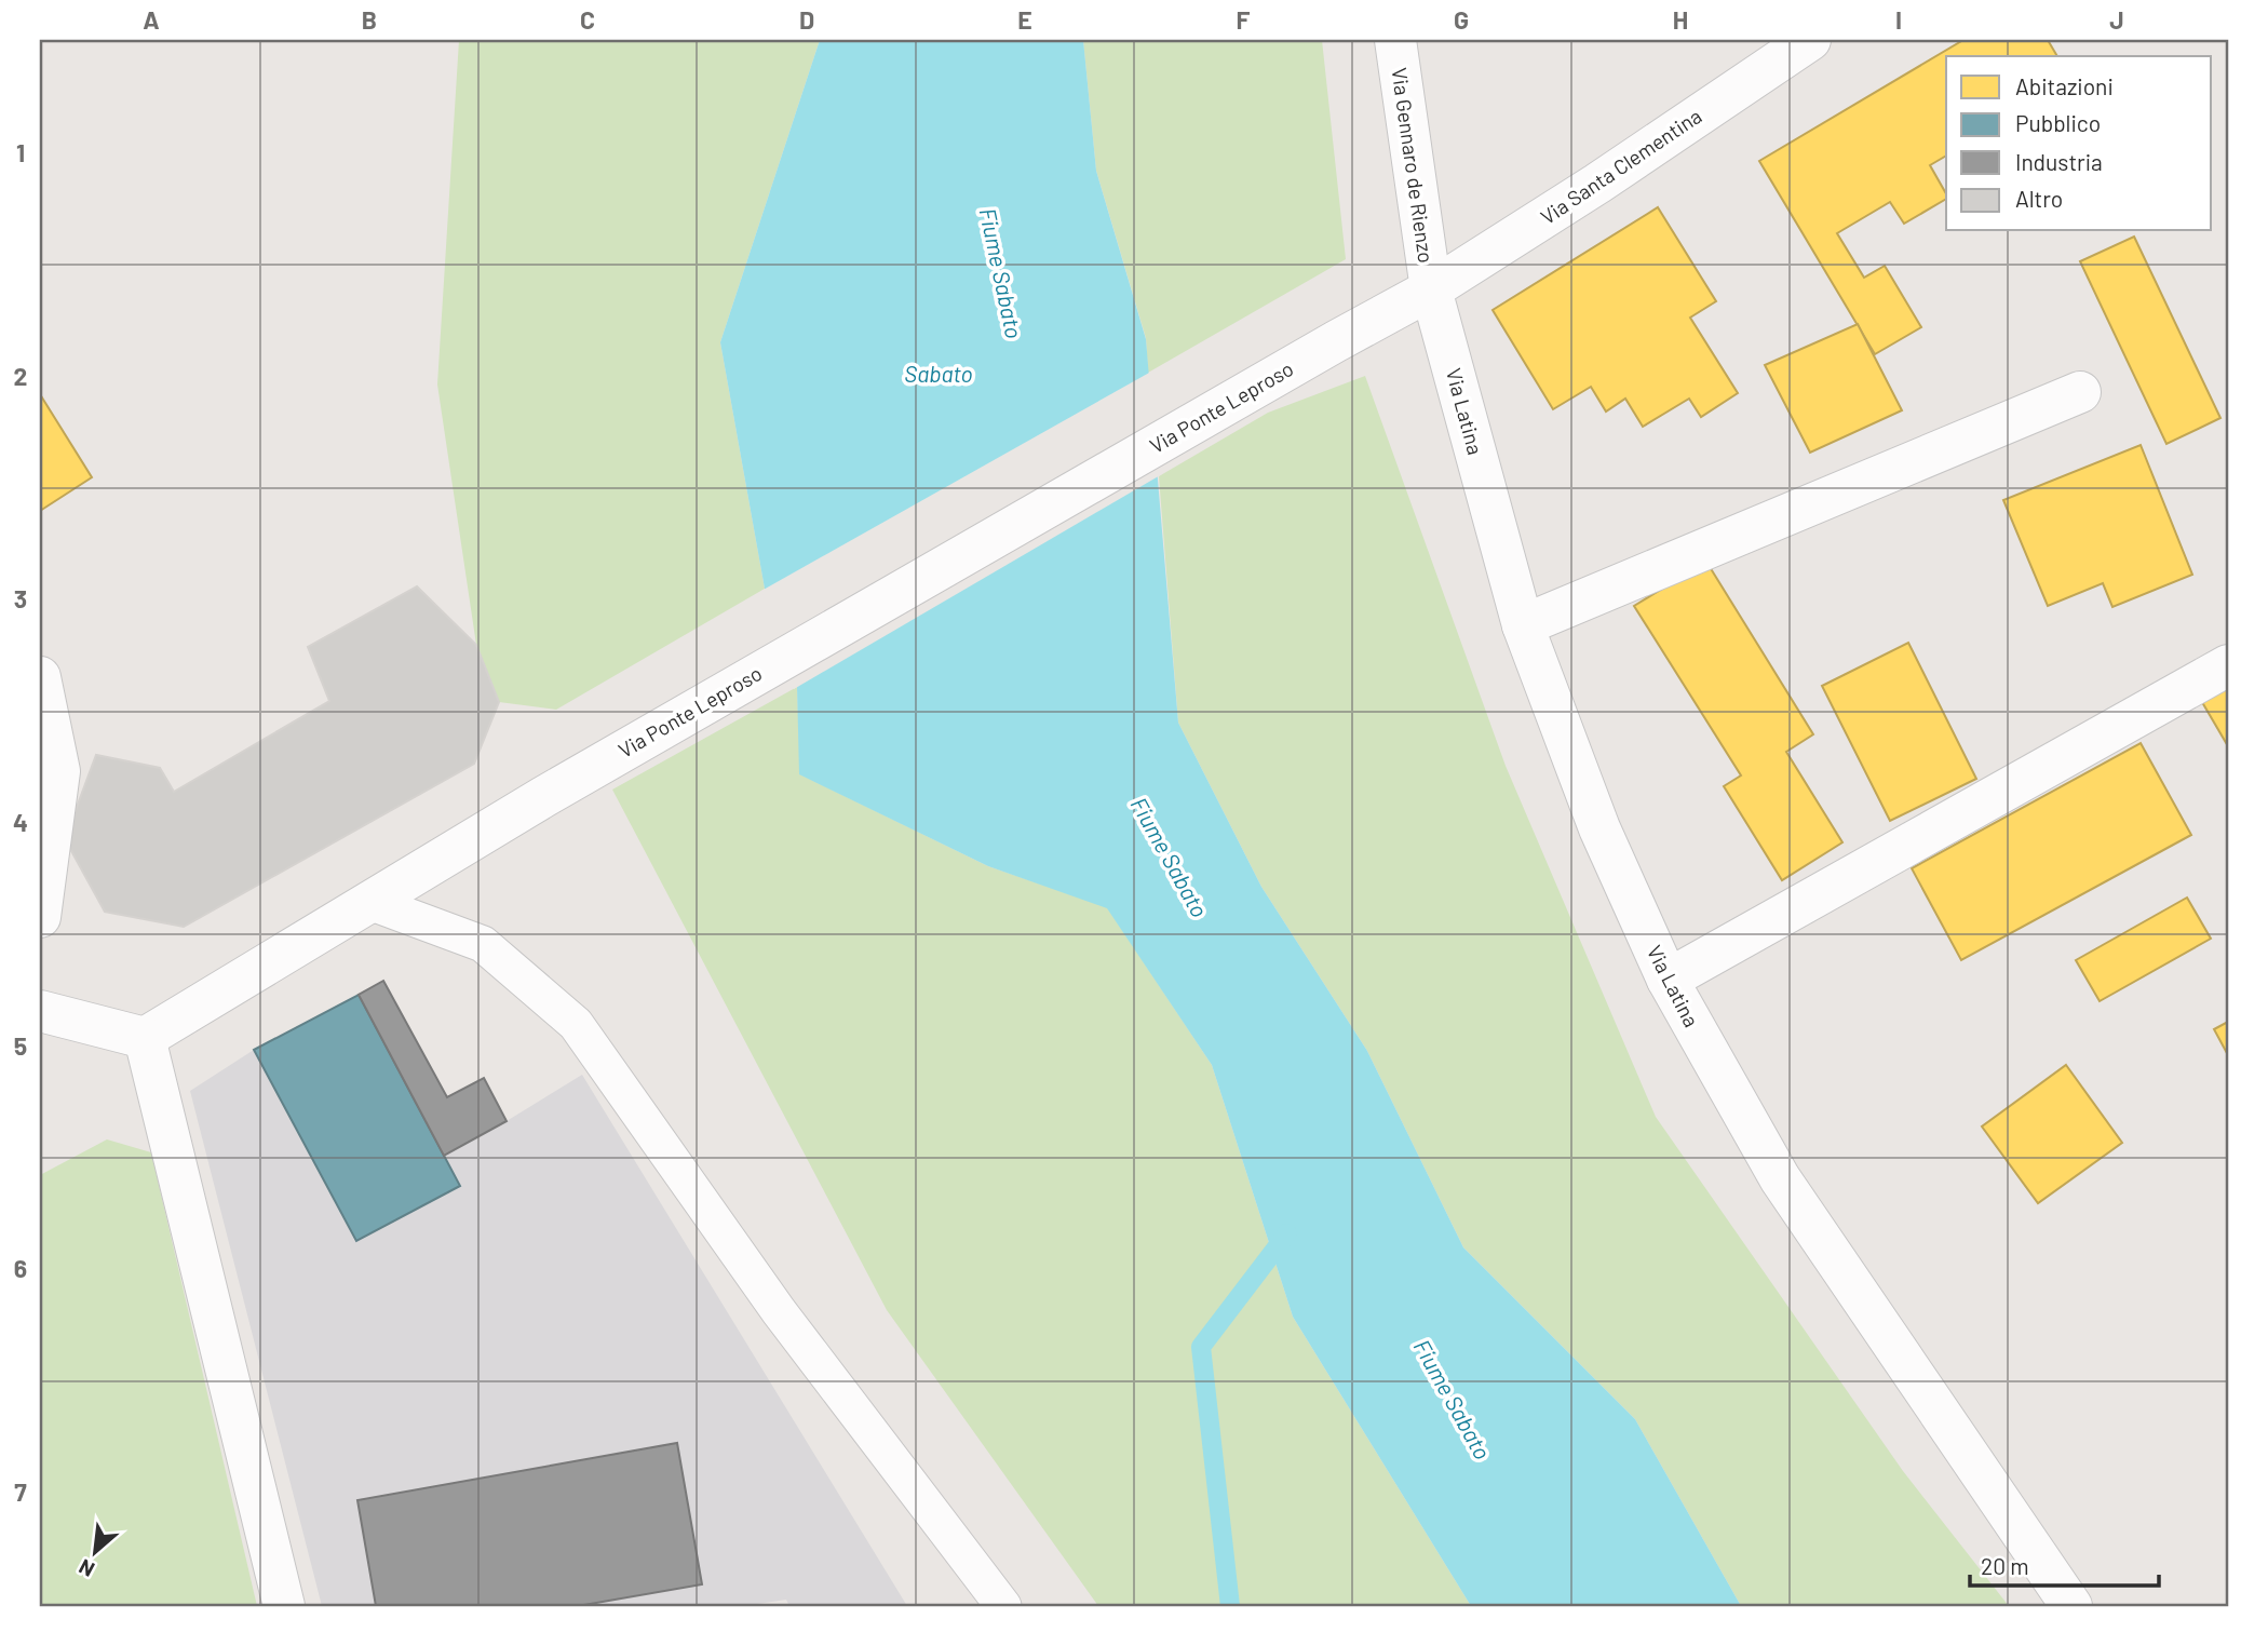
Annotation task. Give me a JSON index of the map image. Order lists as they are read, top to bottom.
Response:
{
  "streets": {
    "street": [
      "Via Gennaro de Rienzo",
      "Via Santa Clementina",
      "Via Ponte Leproso",
      "Via Latina"
    ]
  },
  "crossings": [
    ["Via Gennaro de Rienzo", "Via Santa Clementina"],
    ["Via Gennaro de Rienzo", "Via Latina"],
    ["Via Santa Clementina", "Via Ponte Leproso"],
    ["Via Santa Clementina", "Via Latina"]
  ],
  "water": ["Fiume Sabato", "Sabato"],
  "legend": [
    "Abitazioni",
    "Pubblico",
    "Industria",
    "Altro"
  ],
  "scale_bar": "20 m",
  "north": "bottom left",
  "grid": {
    "columns": [
      "A",
      "B",
      "C",
      "D",
      "E",
      "F",
      "G",
      "H",
      "I",
      "J"
    ],
    "rows": [
      "1",
      "2",
      "3",
      "4",
      "5",
      "6",
      "7"
    ]
  }
}
